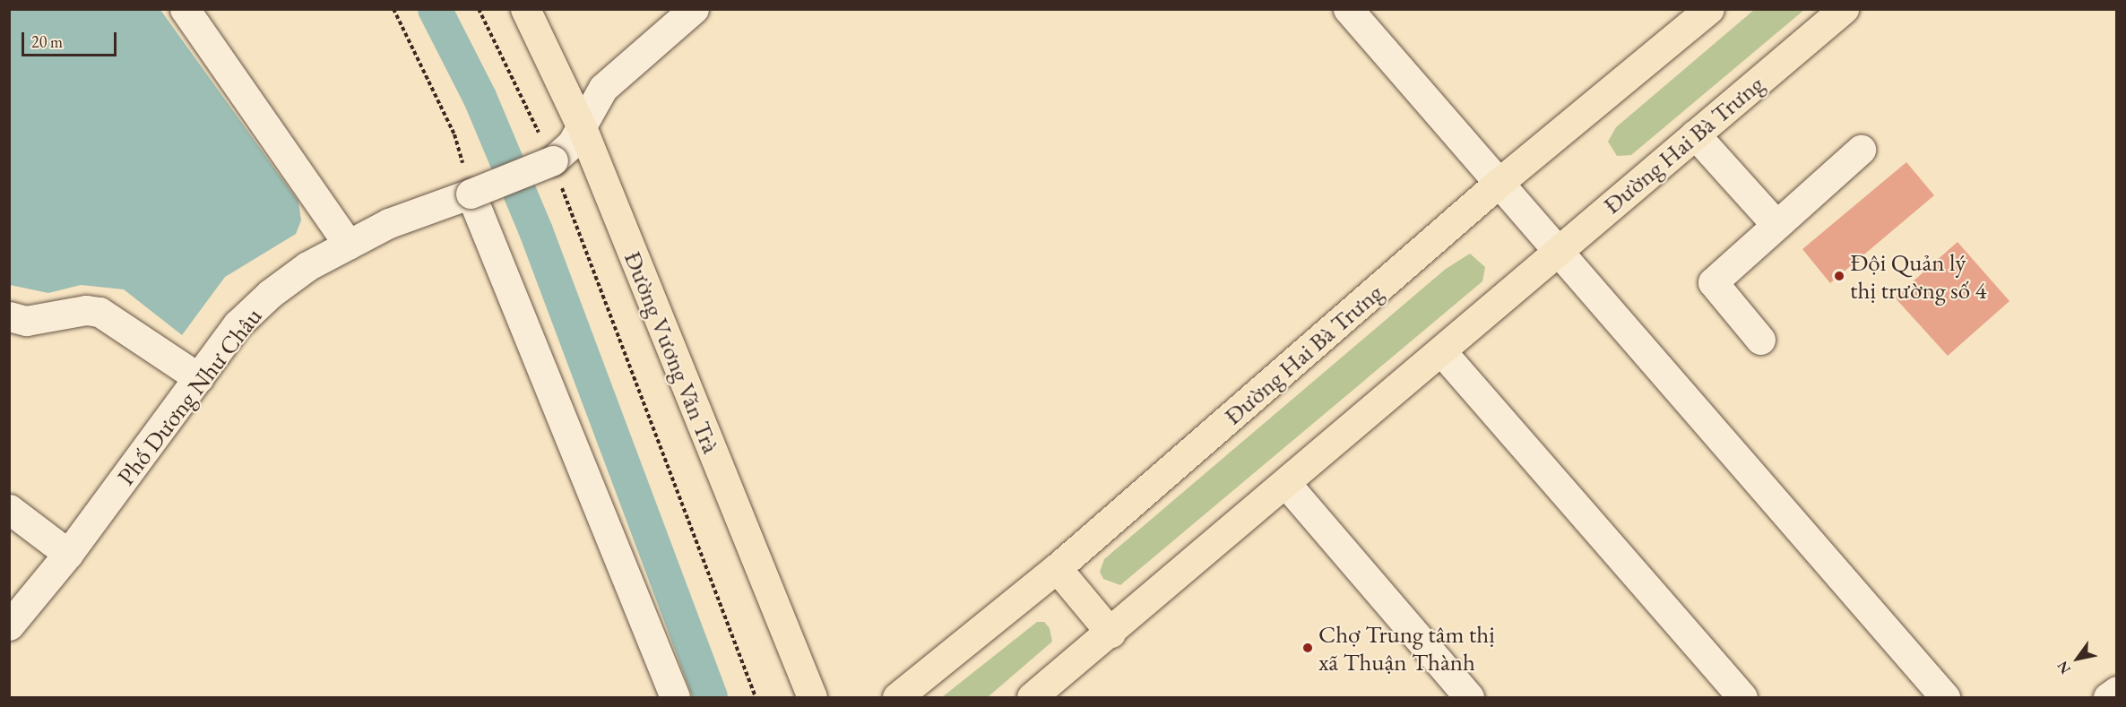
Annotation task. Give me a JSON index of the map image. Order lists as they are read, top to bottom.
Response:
{
  "streets": {
    "main road": ["Đường Hai Bà Trưng", "Đường Vương Văn Trà"],
    "street": ["Phố Dương Như Châu"]
  },
  "places": ["Đội Quản lý thị trường số 4", "Chợ Trung tâm thị xã Thuận Thành"],
  "scale_bar": "20 m",
  "north": "bottom left"
}
